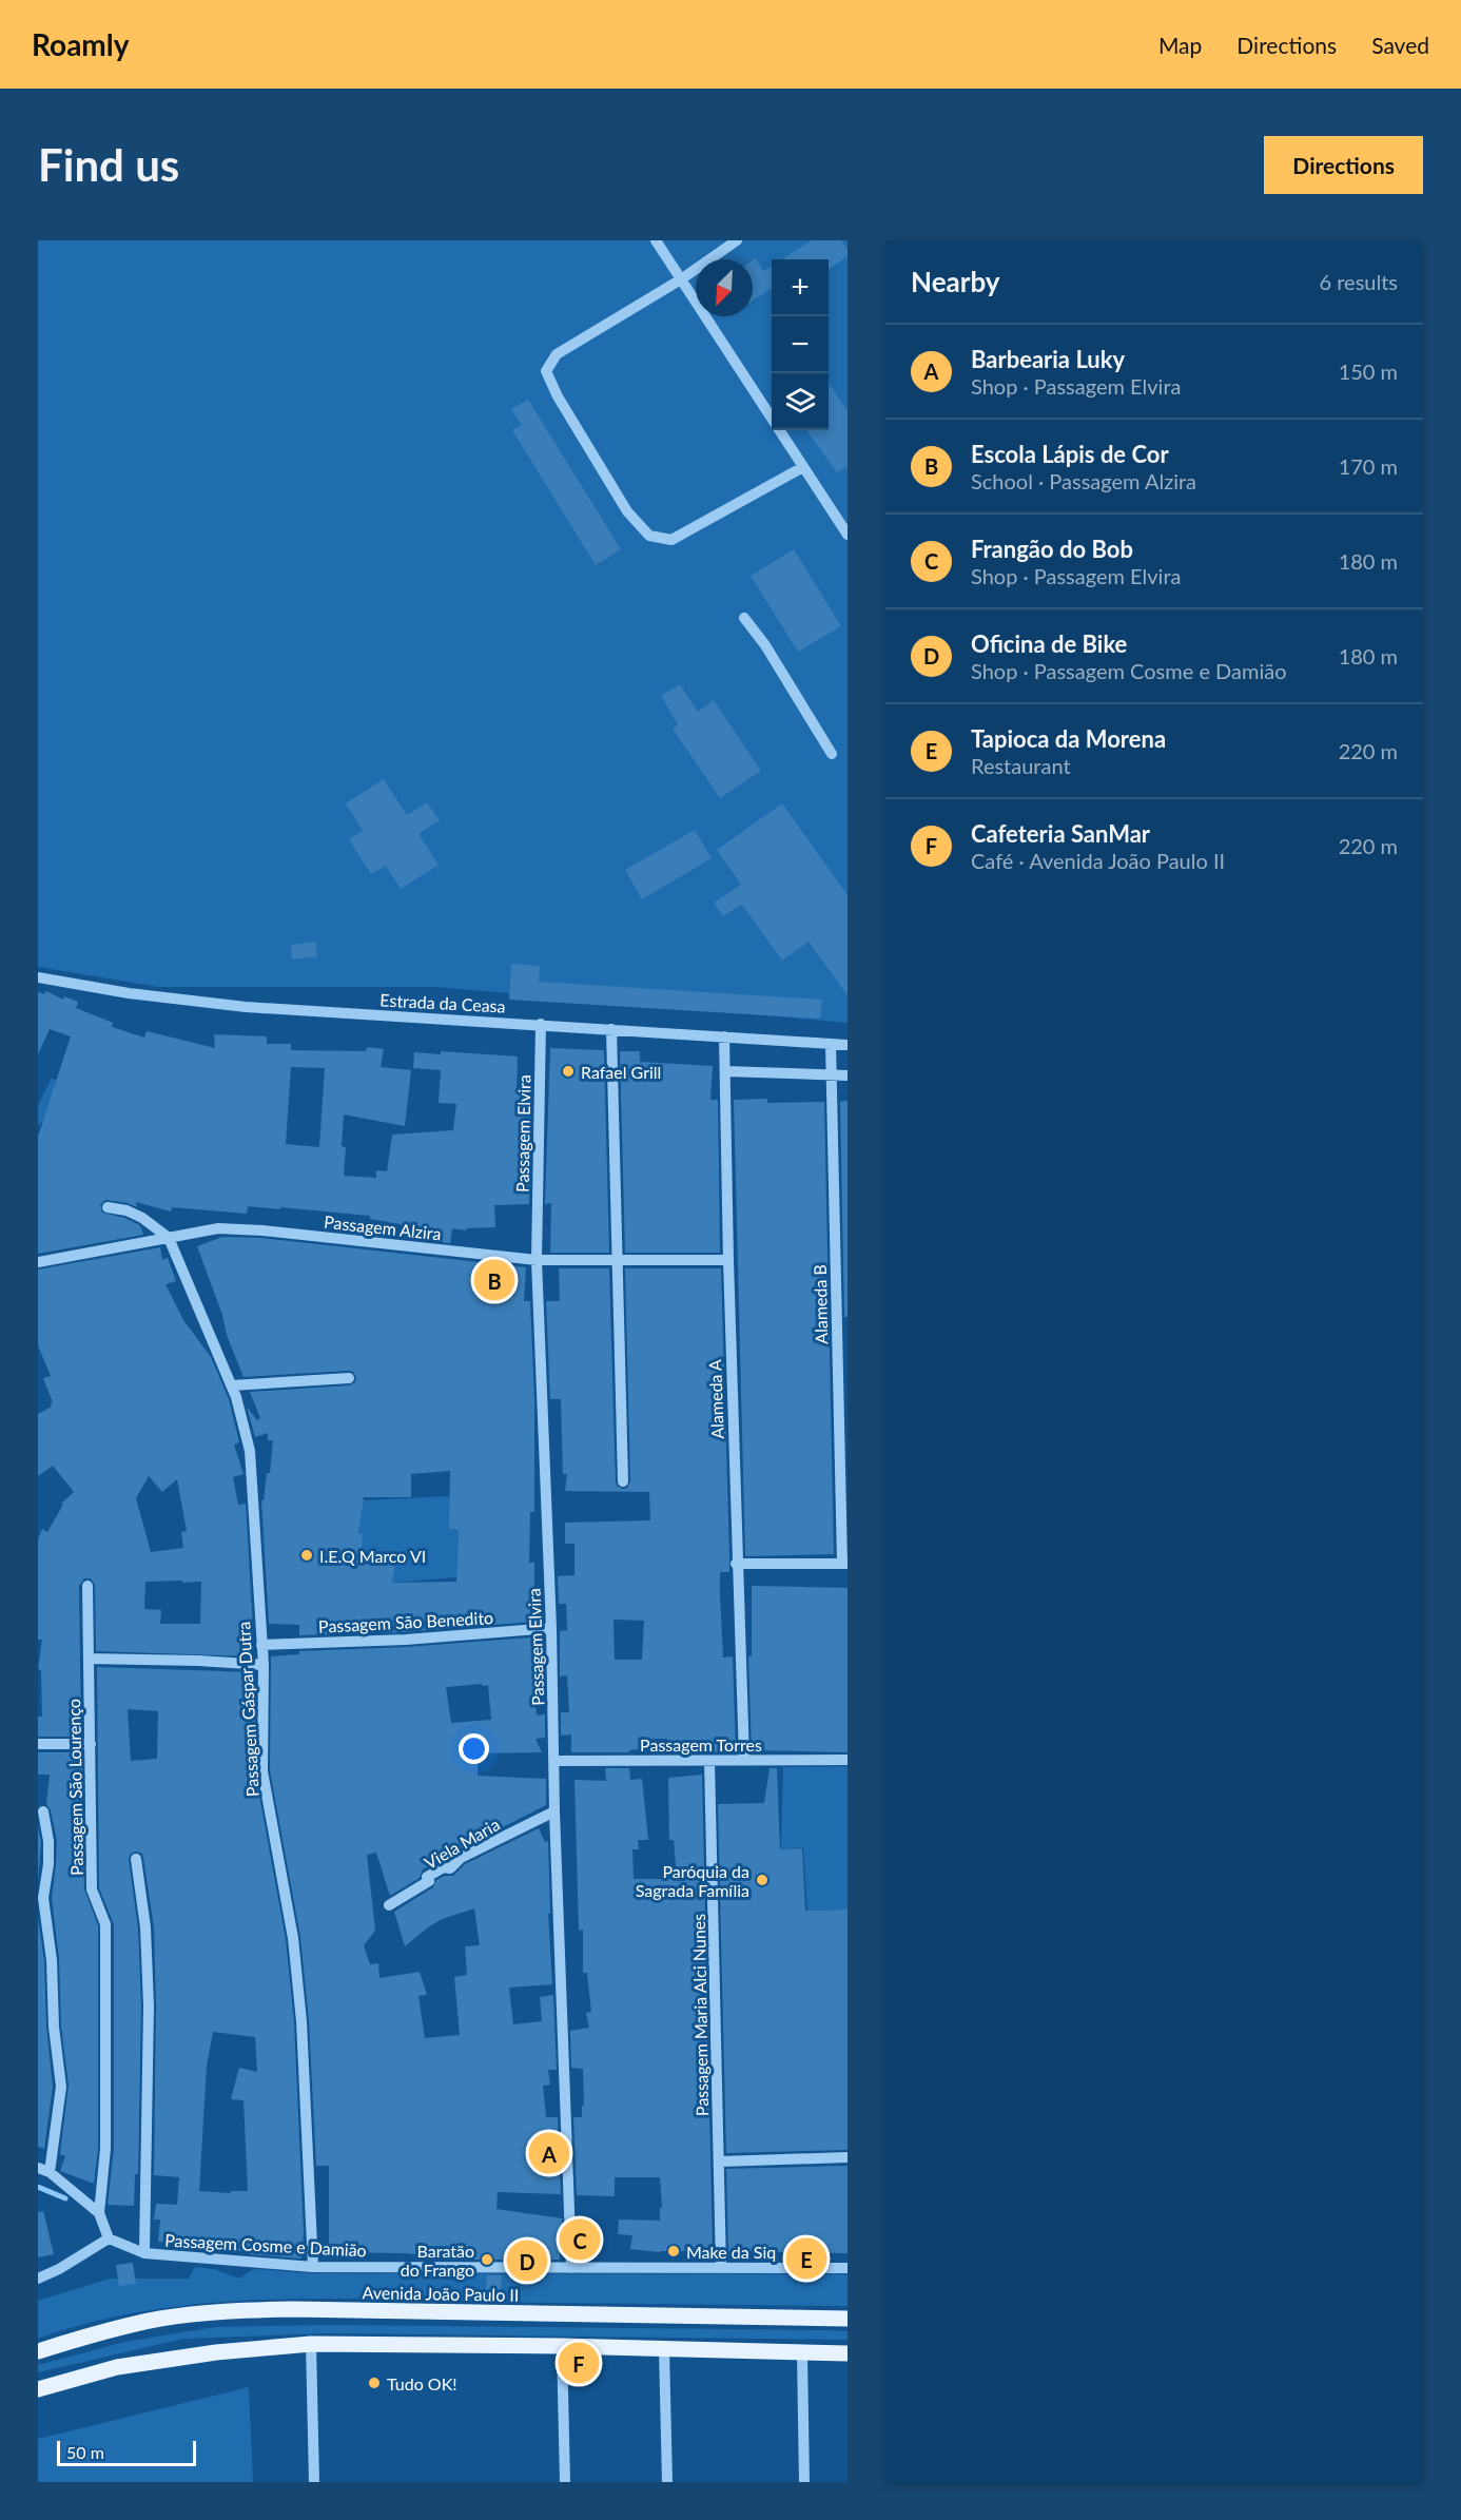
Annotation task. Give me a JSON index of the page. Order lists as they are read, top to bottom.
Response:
{
  "streets": {
    "main road": ["Avenida João Paulo II"],
    "street": [
      "Estrada da Ceasa",
      "Passagem Elvira",
      "Passagem Alzira",
      "Alameda B",
      "Alameda A",
      "Passagem São Benedito",
      "Passagem Gáspar Dutra",
      "Passagem Torres",
      "Passagem São Lourenço",
      "Viela Maria",
      "Passagem Maria Alci Nunes",
      "Passagem Cosme e Damião"
    ]
  },
  "crossings": [
    ["Estrada da Ceasa", "Passagem Elvira"],
    ["Estrada da Ceasa", "Alameda B"],
    ["Estrada da Ceasa", "Alameda A"],
    ["Passagem Elvira", "Passagem Alzira"],
    ["Passagem Elvira", "Passagem São Benedito"],
    ["Passagem Elvira", "Passagem Torres"],
    ["Passagem Elvira", "Viela Maria"],
    ["Passagem Elvira", "Passagem Cosme e Damião"],
    ["Passagem Alzira", "Alameda A"],
    ["Passagem Alzira", "Passagem Gáspar Dutra"],
    ["Alameda A", "Passagem Torres"],
    ["Passagem São Benedito", "Passagem Gáspar Dutra"],
    ["Passagem Gáspar Dutra", "Passagem Cosme e Damião"],
    ["Passagem Torres", "Passagem Maria Alci Nunes"],
    ["Passagem Maria Alci Nunes", "Passagem Cosme e Damião"]
  ],
  "places": [
    "Rafael Grill",
    "I.E.Q Marco VI",
    "Paróquia da Sagrada Família",
    "Make da Siq",
    "Baratão do Frango",
    "Tudo OK!"
  ],
  "scale_bar": "50 m",
  "north": "bottom left",
  "page": {
    "header": "Roamly",
    "nav": ["Map", "Directions", "Saved"],
    "buttons": "Directions",
    "title": "Find us",
    "heading": ["Nearby", "6 results"],
    "map_buttons": ["+", "−"],
    "list": [
      {
        "mark": "A",
        "name": "Barbearia Luky",
        "note": "Shop · Passagem Elvira",
        "value": "150 m"
      },
      {
        "mark": "B",
        "name": "Escola Lápis de Cor",
        "note": "School · Passagem Alzira",
        "value": "170 m"
      },
      {
        "mark": "C",
        "name": "Frangão do Bob",
        "note": "Shop · Passagem Elvira",
        "value": "180 m"
      },
      {
        "mark": "D",
        "name": "Oficina de Bike",
        "note": "Shop · Passagem Cosme e Damião",
        "value": "180 m"
      },
      {
        "mark": "E",
        "name": "Tapioca da Morena",
        "note": "Restaurant",
        "value": "220 m"
      },
      {
        "mark": "F",
        "name": "Cafeteria SanMar",
        "note": "Café · Avenida João Paulo II",
        "value": "220 m"
      }
    ],
    "pins": [
      "B",
      "A",
      "C",
      "E",
      "D",
      "F"
    ],
    "scale": "50 m"
  }
}
